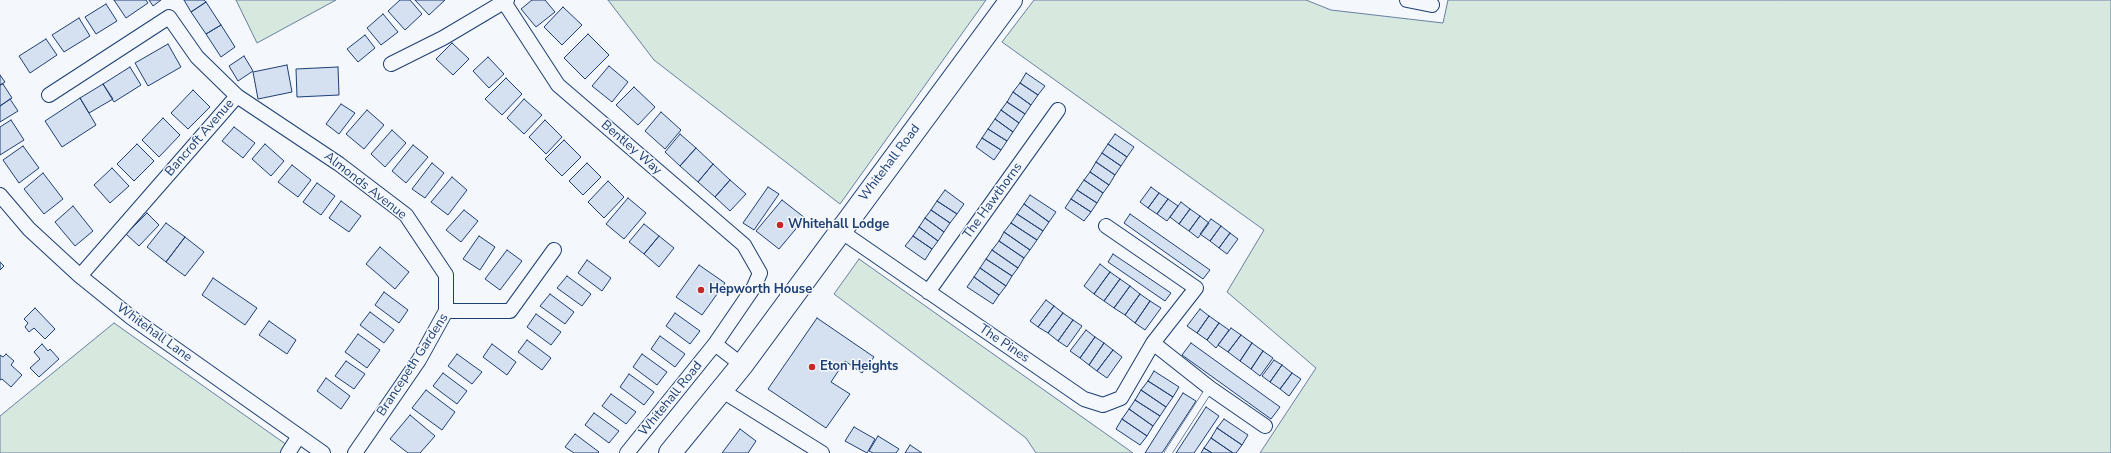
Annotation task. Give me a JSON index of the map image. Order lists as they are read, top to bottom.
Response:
{
  "streets": {
    "main road": ["Whitehall Road"],
    "street": [
      "Bancroft Avenue",
      "Bentley Way",
      "Almonds Avenue",
      "The Hawthorns",
      "Whitehall Lane",
      "The Pines",
      "Brancepeth Gardens"
    ]
  },
  "crossings": [
    ["Bancroft Avenue", "Almonds Avenue"],
    ["Bancroft Avenue", "Whitehall Lane"],
    ["Bentley Way", "Whitehall Road"],
    ["Whitehall Road", "The Pines"],
    ["Almonds Avenue", "Brancepeth Gardens"],
    ["The Hawthorns", "The Pines"]
  ],
  "places": ["Whitehall Lodge", "Hepworth House", "Eton Heights"]
}
